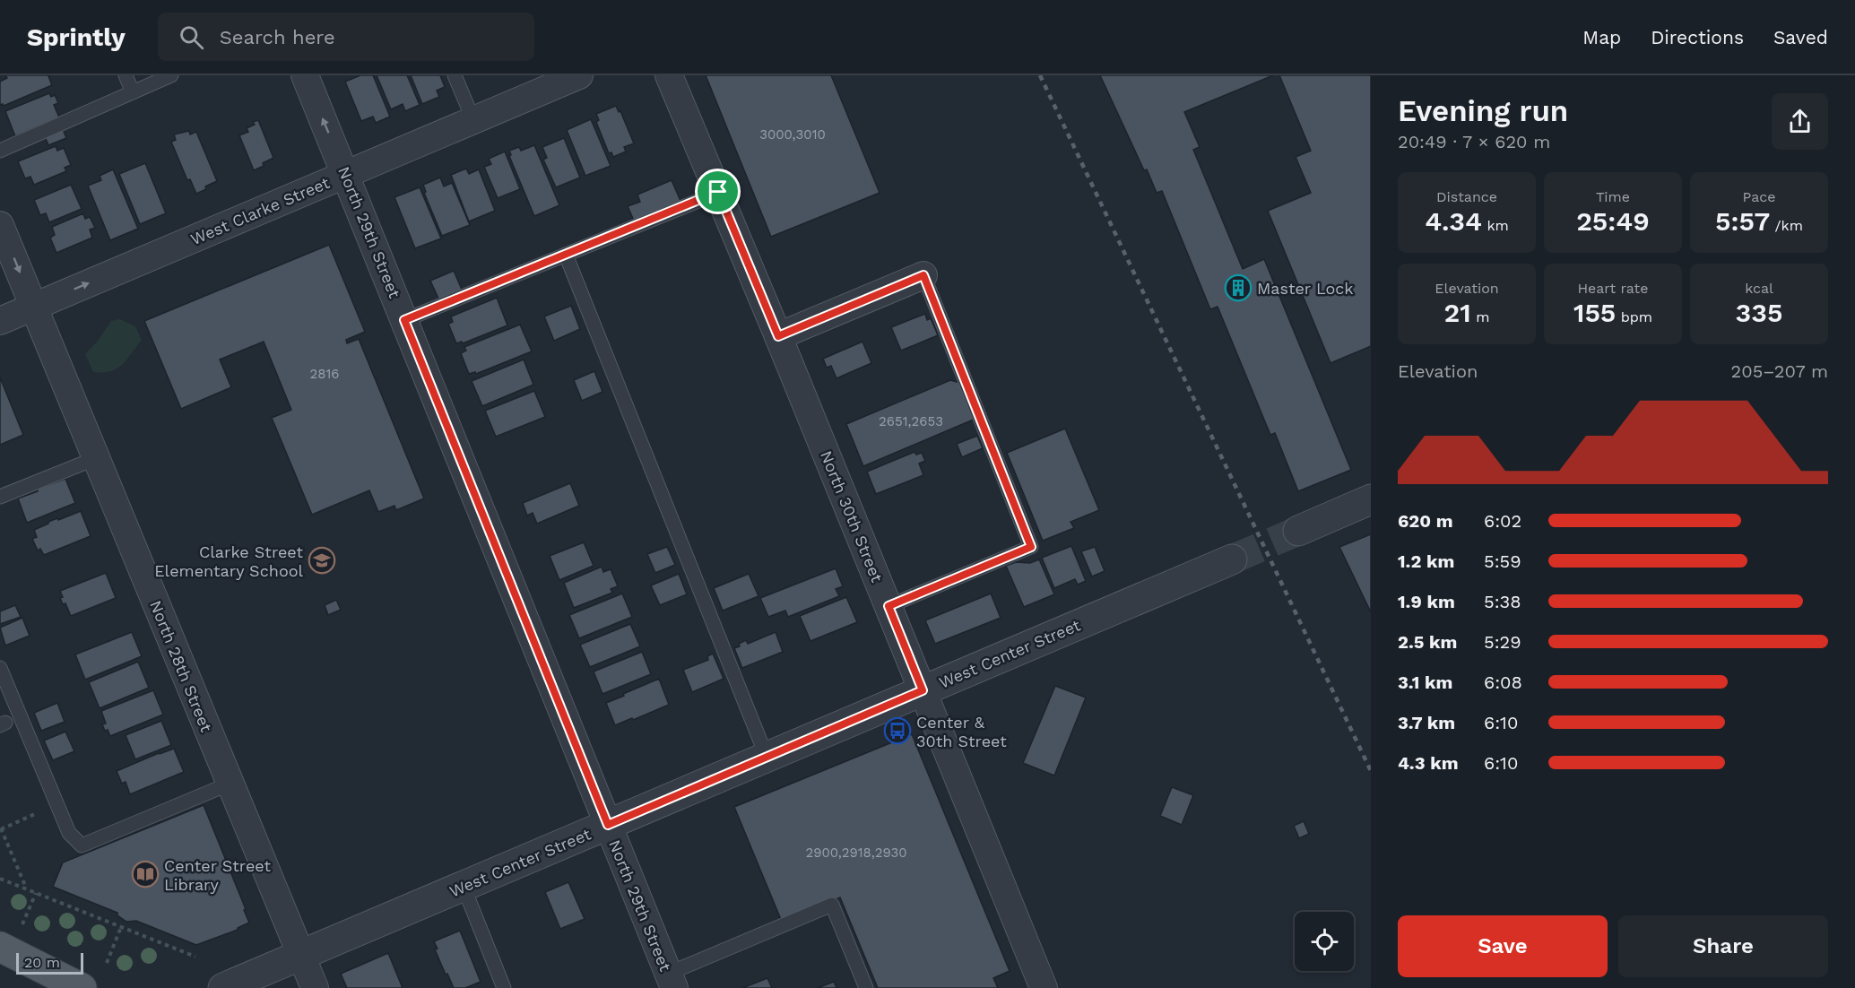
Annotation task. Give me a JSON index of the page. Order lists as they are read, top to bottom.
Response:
{
  "streets": {
    "street": [
      "West Clarke Street",
      "North 29th Street",
      "North 30th Street",
      "West Center Street",
      "North 28th Street"
    ]
  },
  "crossings": [
    ["West Clarke Street", "North 29th Street"],
    ["West Clarke Street", "North 28th Street"],
    ["North 29th Street", "West Center Street"],
    ["North 30th Street", "West Center Street"],
    ["West Center Street", "North 28th Street"]
  ],
  "one_way": ["West Clarke Street"],
  "places": {
    "building": ["Master Lock"],
    "school or university": ["Clarke Street Elementary School"],
    "bus stop": ["Center & 30th Street"],
    "library": ["Center Street Library"]
  },
  "house_numbers": [
    "3000,3010",
    "2816",
    "2651,2653",
    "2900,2918,2930"
  ],
  "scale_bar": "20 m",
  "page": {
    "header": "Sprintly",
    "search": "Search here",
    "nav": ["Map", "Directions", "Saved"],
    "heading": ["Evening run", "20:49 · 7 × 620 m"],
    "stats": [
      ["Distance", "4.34 km"],
      ["Time", "25:49"],
      ["Pace", "5:57 /km"],
      ["Elevation", "21 m"],
      ["Heart rate", "155 bpm"],
      ["kcal", "335"]
    ],
    "chart": ["Elevation", "205–207 m"],
    "list": [
      {
        "name": "620 m",
        "note": "6:02"
      },
      {
        "name": "1.2 km",
        "note": "5:59"
      },
      {
        "name": "1.9 km",
        "note": "5:38"
      },
      {
        "name": "2.5 km",
        "note": "5:29"
      },
      {
        "name": "3.1 km",
        "note": "6:08"
      },
      {
        "name": "3.7 km",
        "note": "6:10"
      },
      {
        "name": "4.3 km",
        "note": "6:10"
      }
    ],
    "buttons": ["Save", "Share"],
    "scale": "20 m"
  }
}
